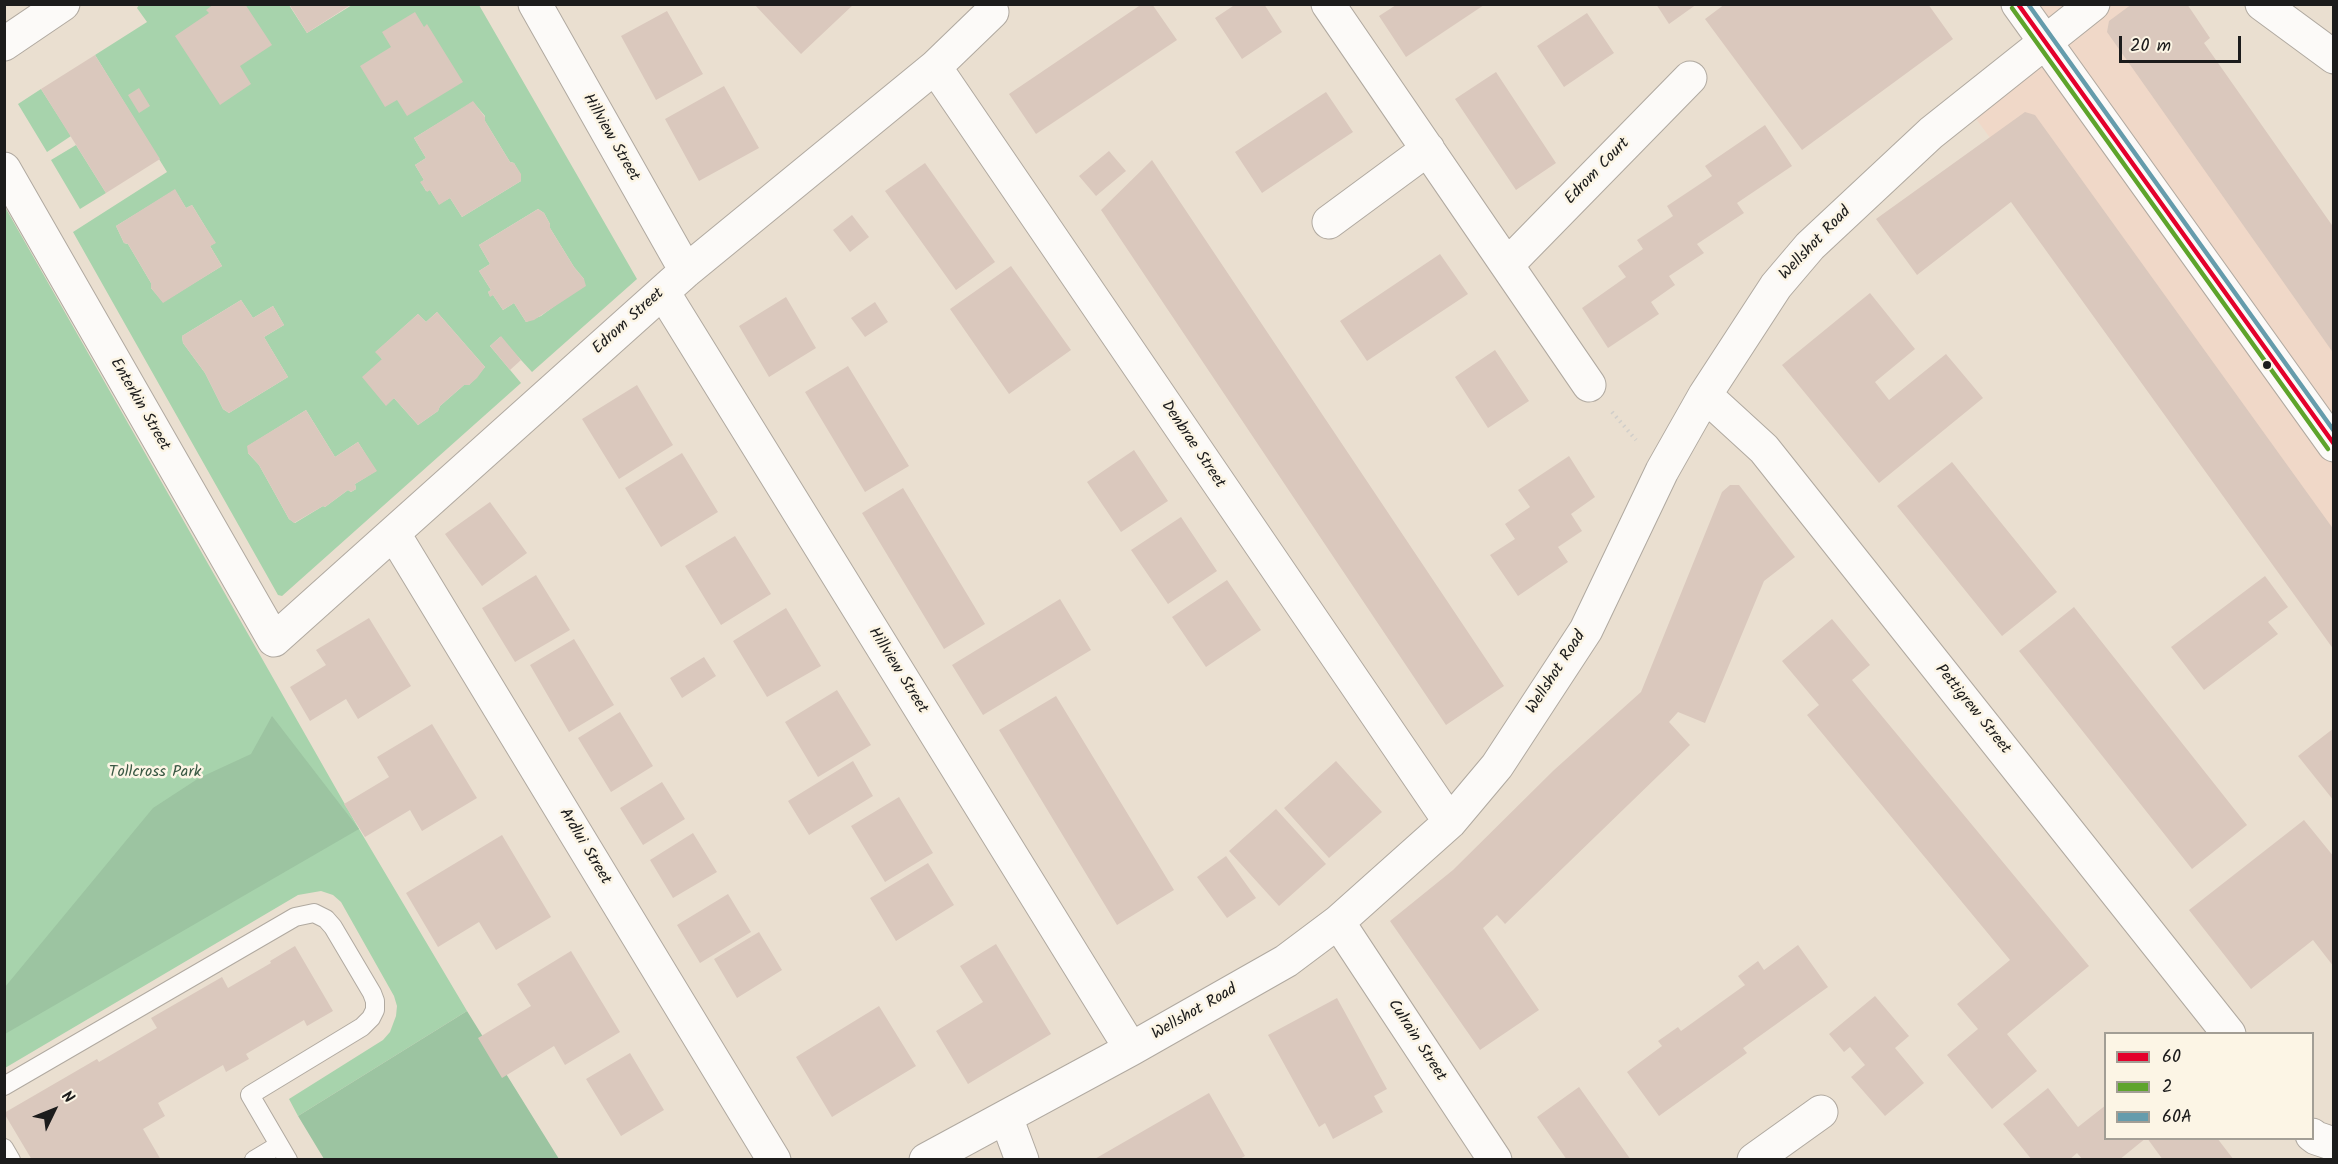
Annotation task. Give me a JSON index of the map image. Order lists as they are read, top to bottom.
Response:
{
  "streets": {
    "street": [
      "Hillview Street",
      "Edrom Court",
      "Wellshot Road",
      "Edrom Street",
      "Enterkin Street",
      "Denbrae Street",
      "Pettigrew Street",
      "Ardlui Street",
      "Culrain Street"
    ]
  },
  "crossings": [
    ["Hillview Street", "Wellshot Road"],
    ["Hillview Street", "Edrom Street"],
    ["Wellshot Road", "Denbrae Street"],
    ["Wellshot Road", "Pettigrew Street"],
    ["Wellshot Road", "Culrain Street"],
    ["Edrom Street", "Enterkin Street"],
    ["Edrom Street", "Denbrae Street"],
    ["Edrom Street", "Ardlui Street"]
  ],
  "parks": ["Tollcross Park"],
  "lines": ["transit line 60", "transit line 60A", "transit line 2"],
  "legend": ["60", "2", "60A"],
  "scale_bar": "20 m",
  "north": "top right"
}
